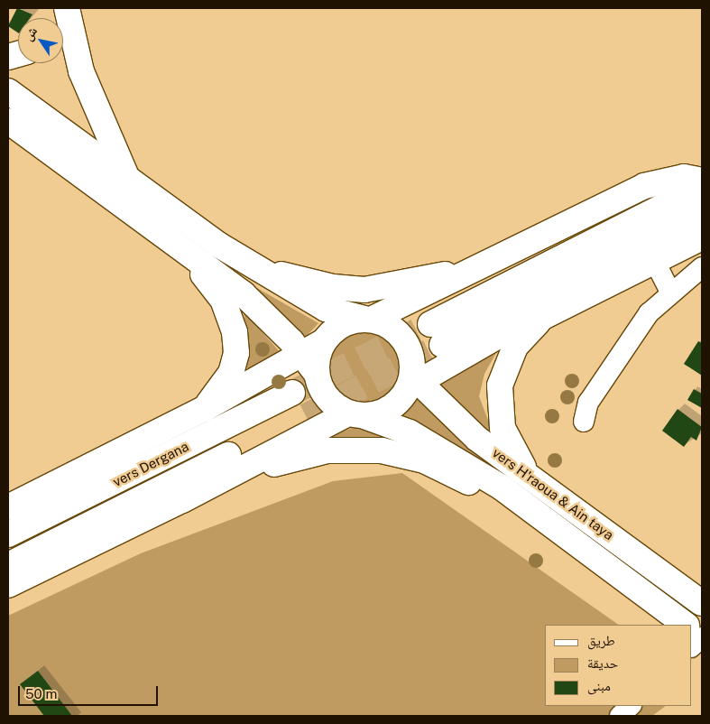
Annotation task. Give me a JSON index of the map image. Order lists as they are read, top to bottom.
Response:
{
  "streets": {
    "main road": ["vers Dergana", "vers H'raoua & Ain taya"]
  },
  "legend": ["طريق", "حديقة", "مبنى"],
  "scale_bar": "50 m",
  "north": "top left"
}
